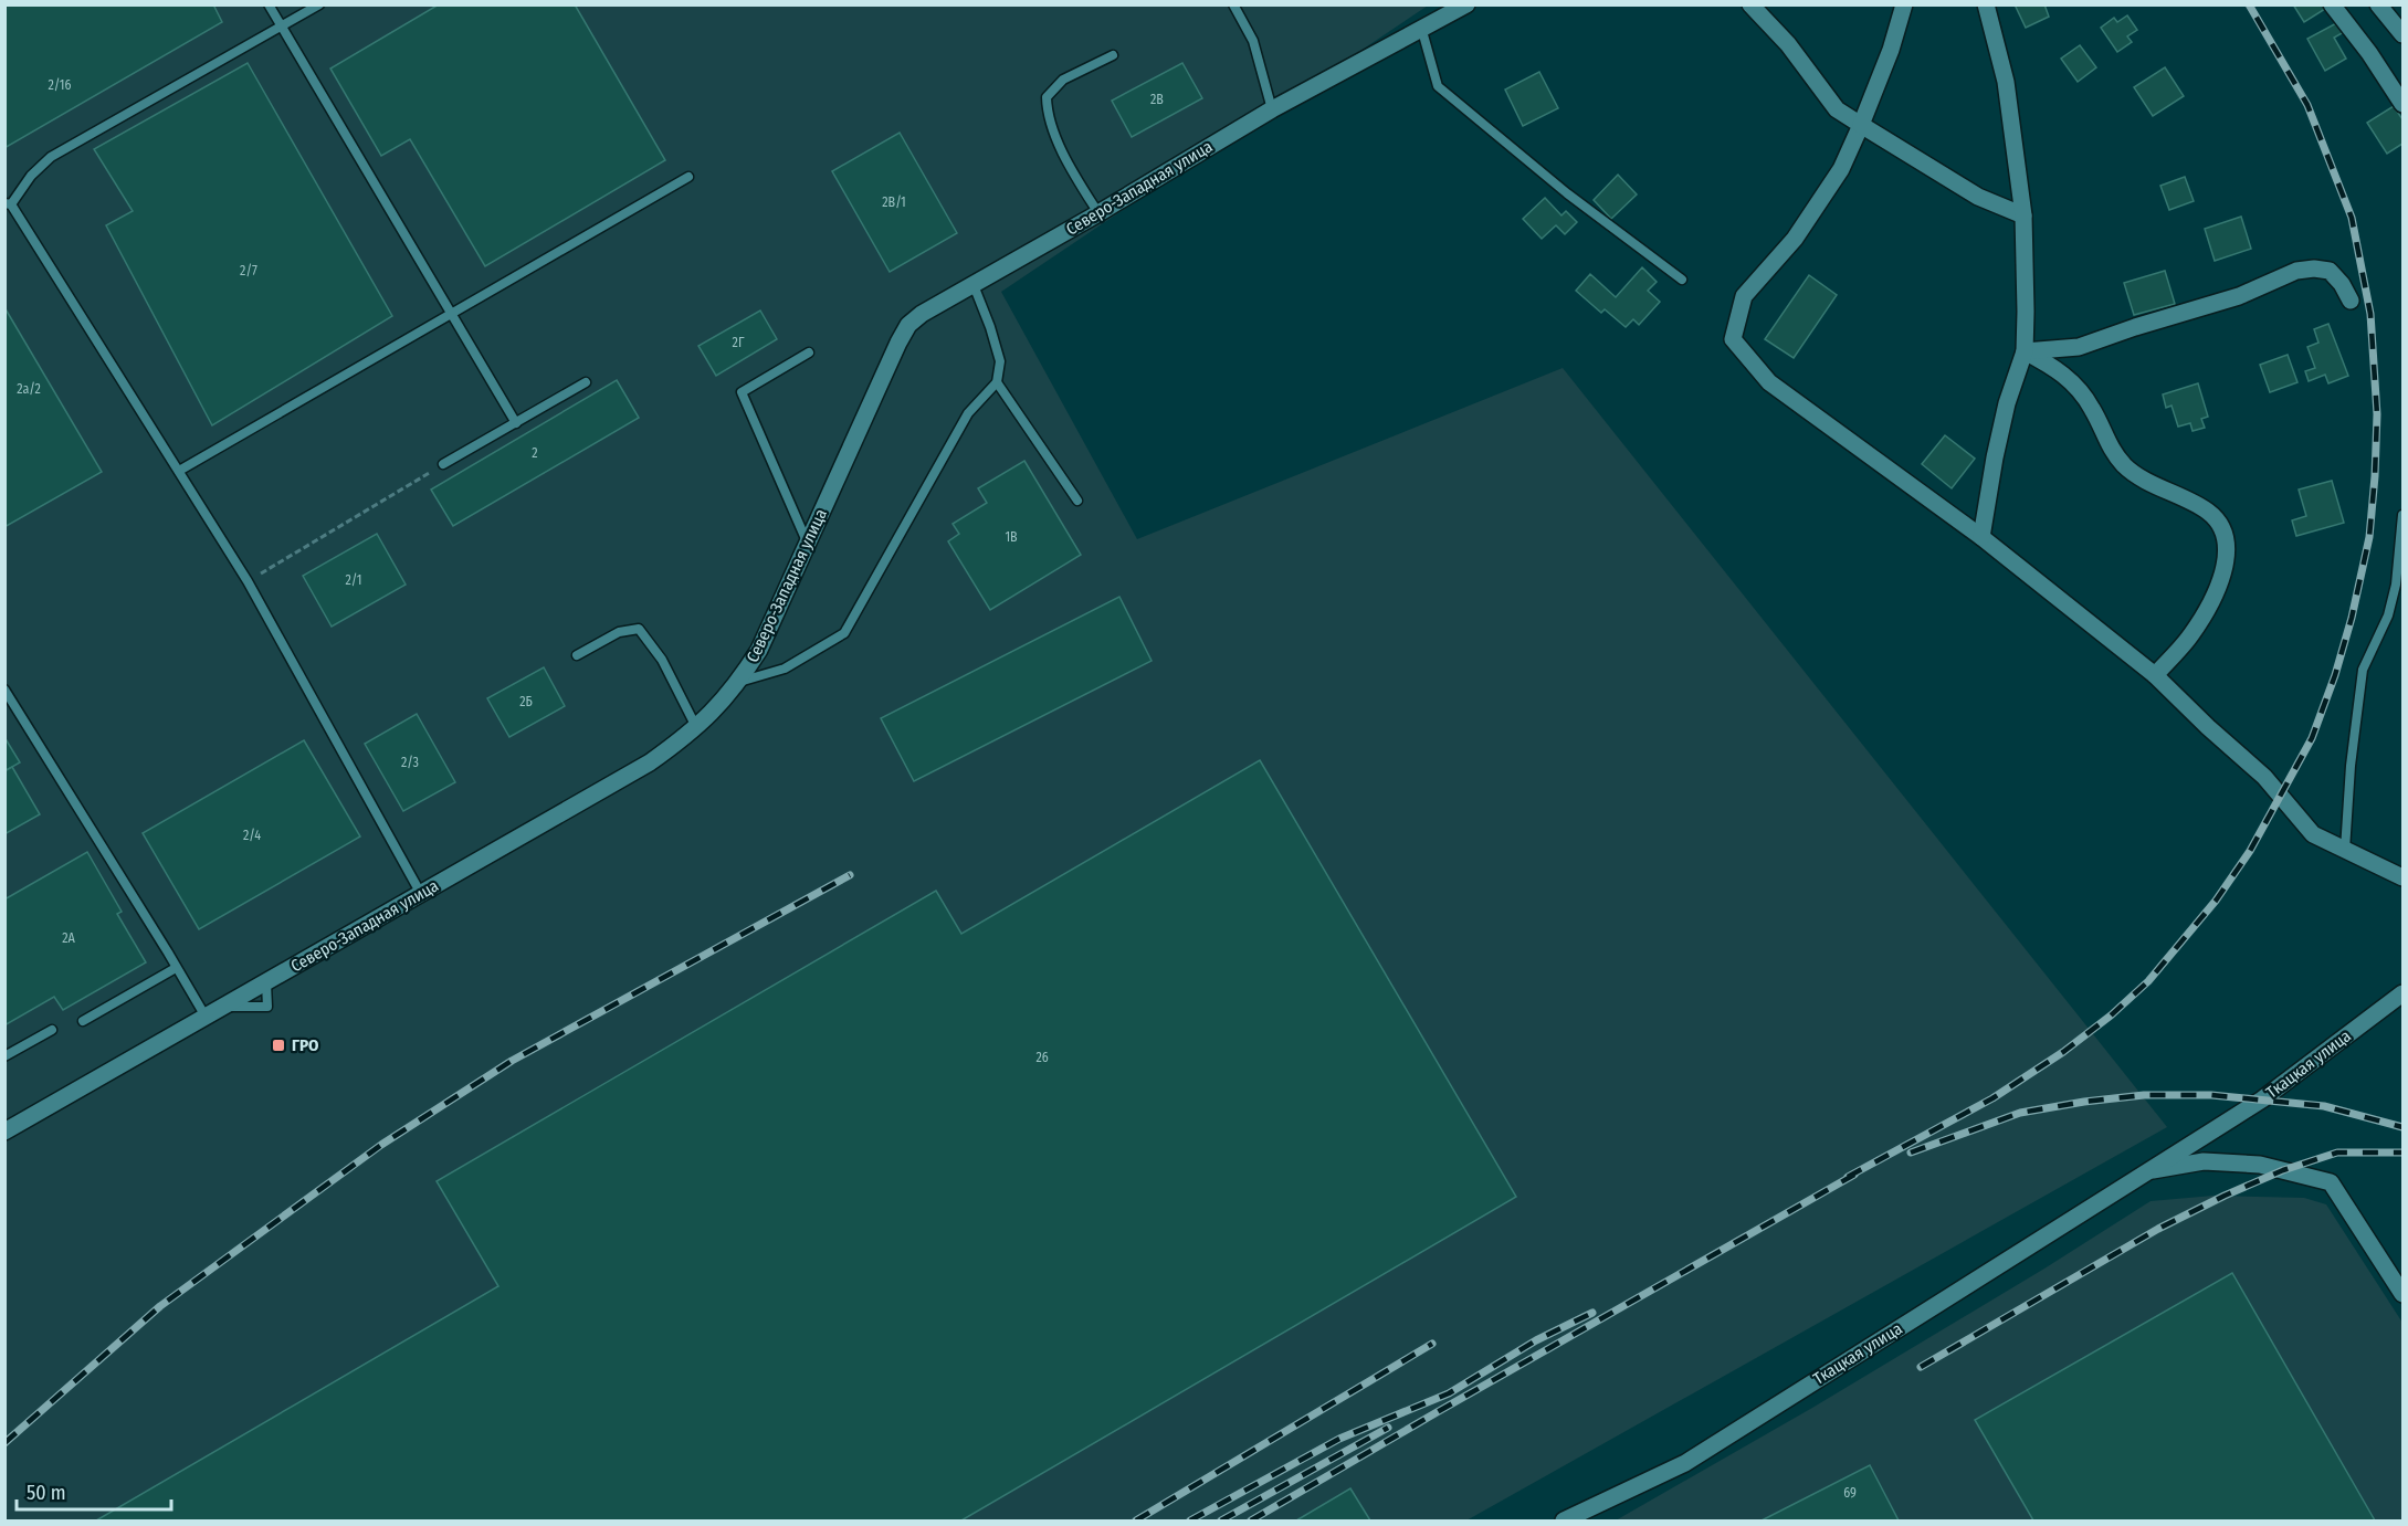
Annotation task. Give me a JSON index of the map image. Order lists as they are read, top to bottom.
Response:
{
  "streets": {
    "street": ["Северо-Западная улица", "Ткацкая улица"]
  },
  "places": {
    "transit": ["ГРО"]
  },
  "house_numbers": [
    "2/16",
    "2В",
    "2В/1",
    "2/7",
    "2Г",
    "2а/2",
    "2",
    "1В",
    "2/1",
    "2Б",
    "2/3",
    "2/4",
    "2А",
    "26",
    "69"
  ],
  "scale_bar": "50 m"
}
